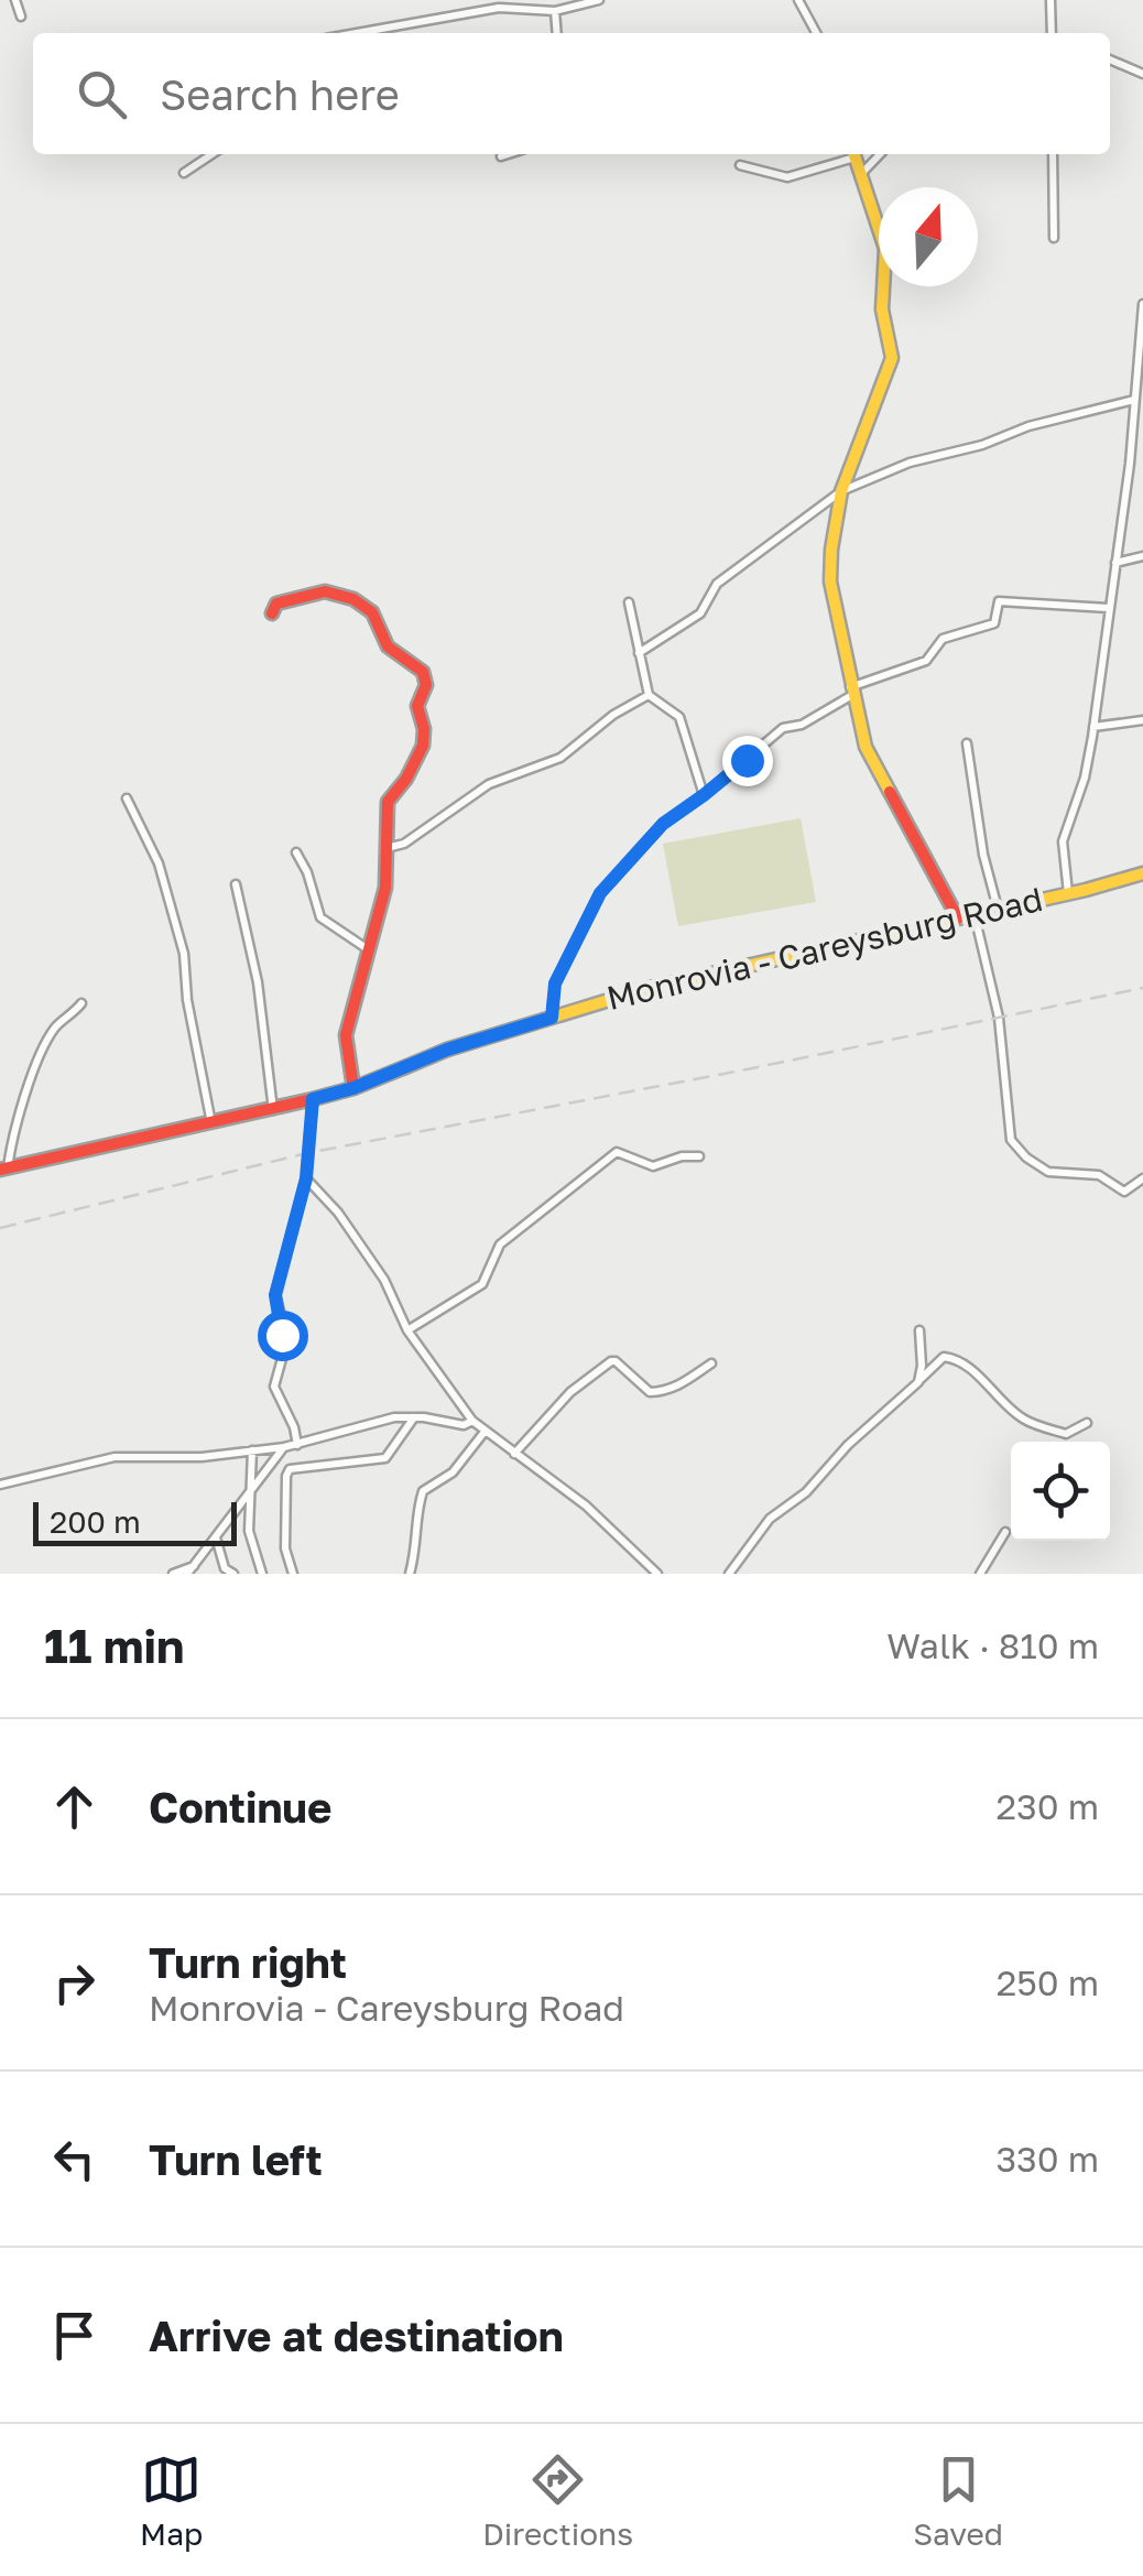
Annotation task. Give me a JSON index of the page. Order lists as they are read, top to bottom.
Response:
{
  "streets": {
    "street": ["Monrovia - Careysburg Road"]
  },
  "scale_bar": "200 m",
  "north": "top",
  "page": {
    "search": "Search here",
    "scale": "200 m",
    "heading": ["11 min", "Walk · 810 m"],
    "list": [
      ["Continue", "230 m"],
      ["Turn right", "Monrovia - Careysburg Road", "250 m"],
      ["Turn left", "330 m"],
      "Arrive at destination"
    ],
    "nav": ["Map", "Directions", "Saved"]
  }
}
